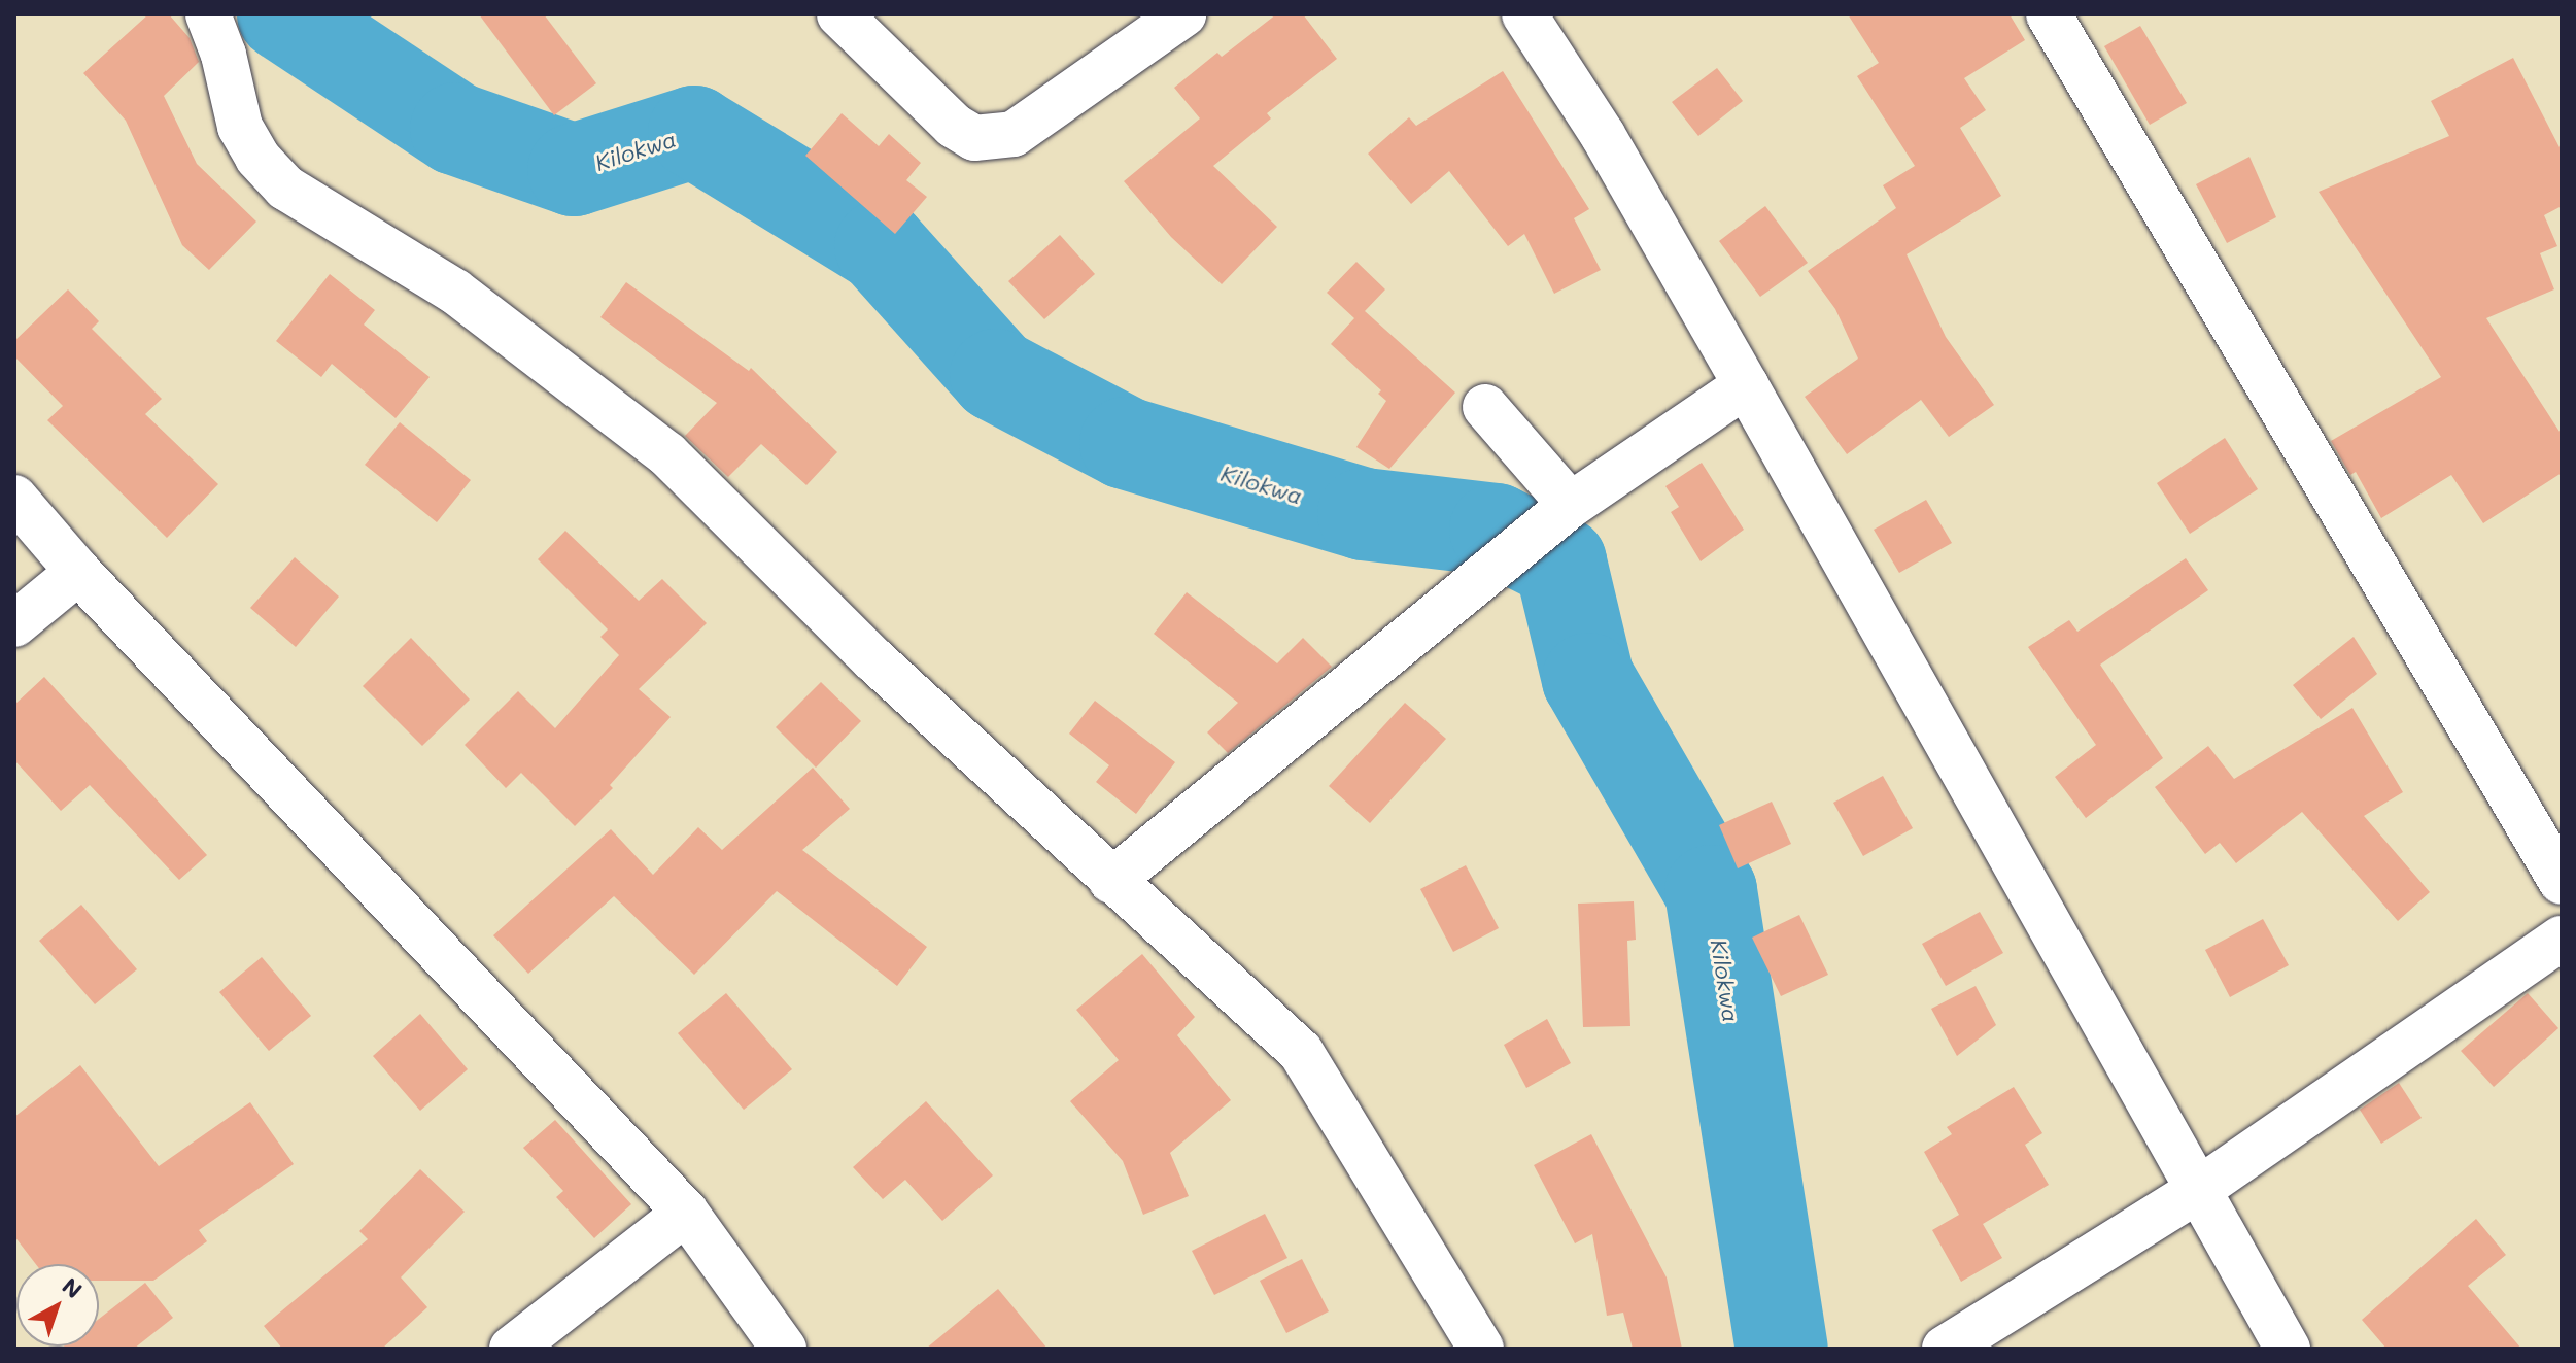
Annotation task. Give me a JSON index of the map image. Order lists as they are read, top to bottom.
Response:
{
  "water": ["Kilokwa"],
  "north": "top right"
}
